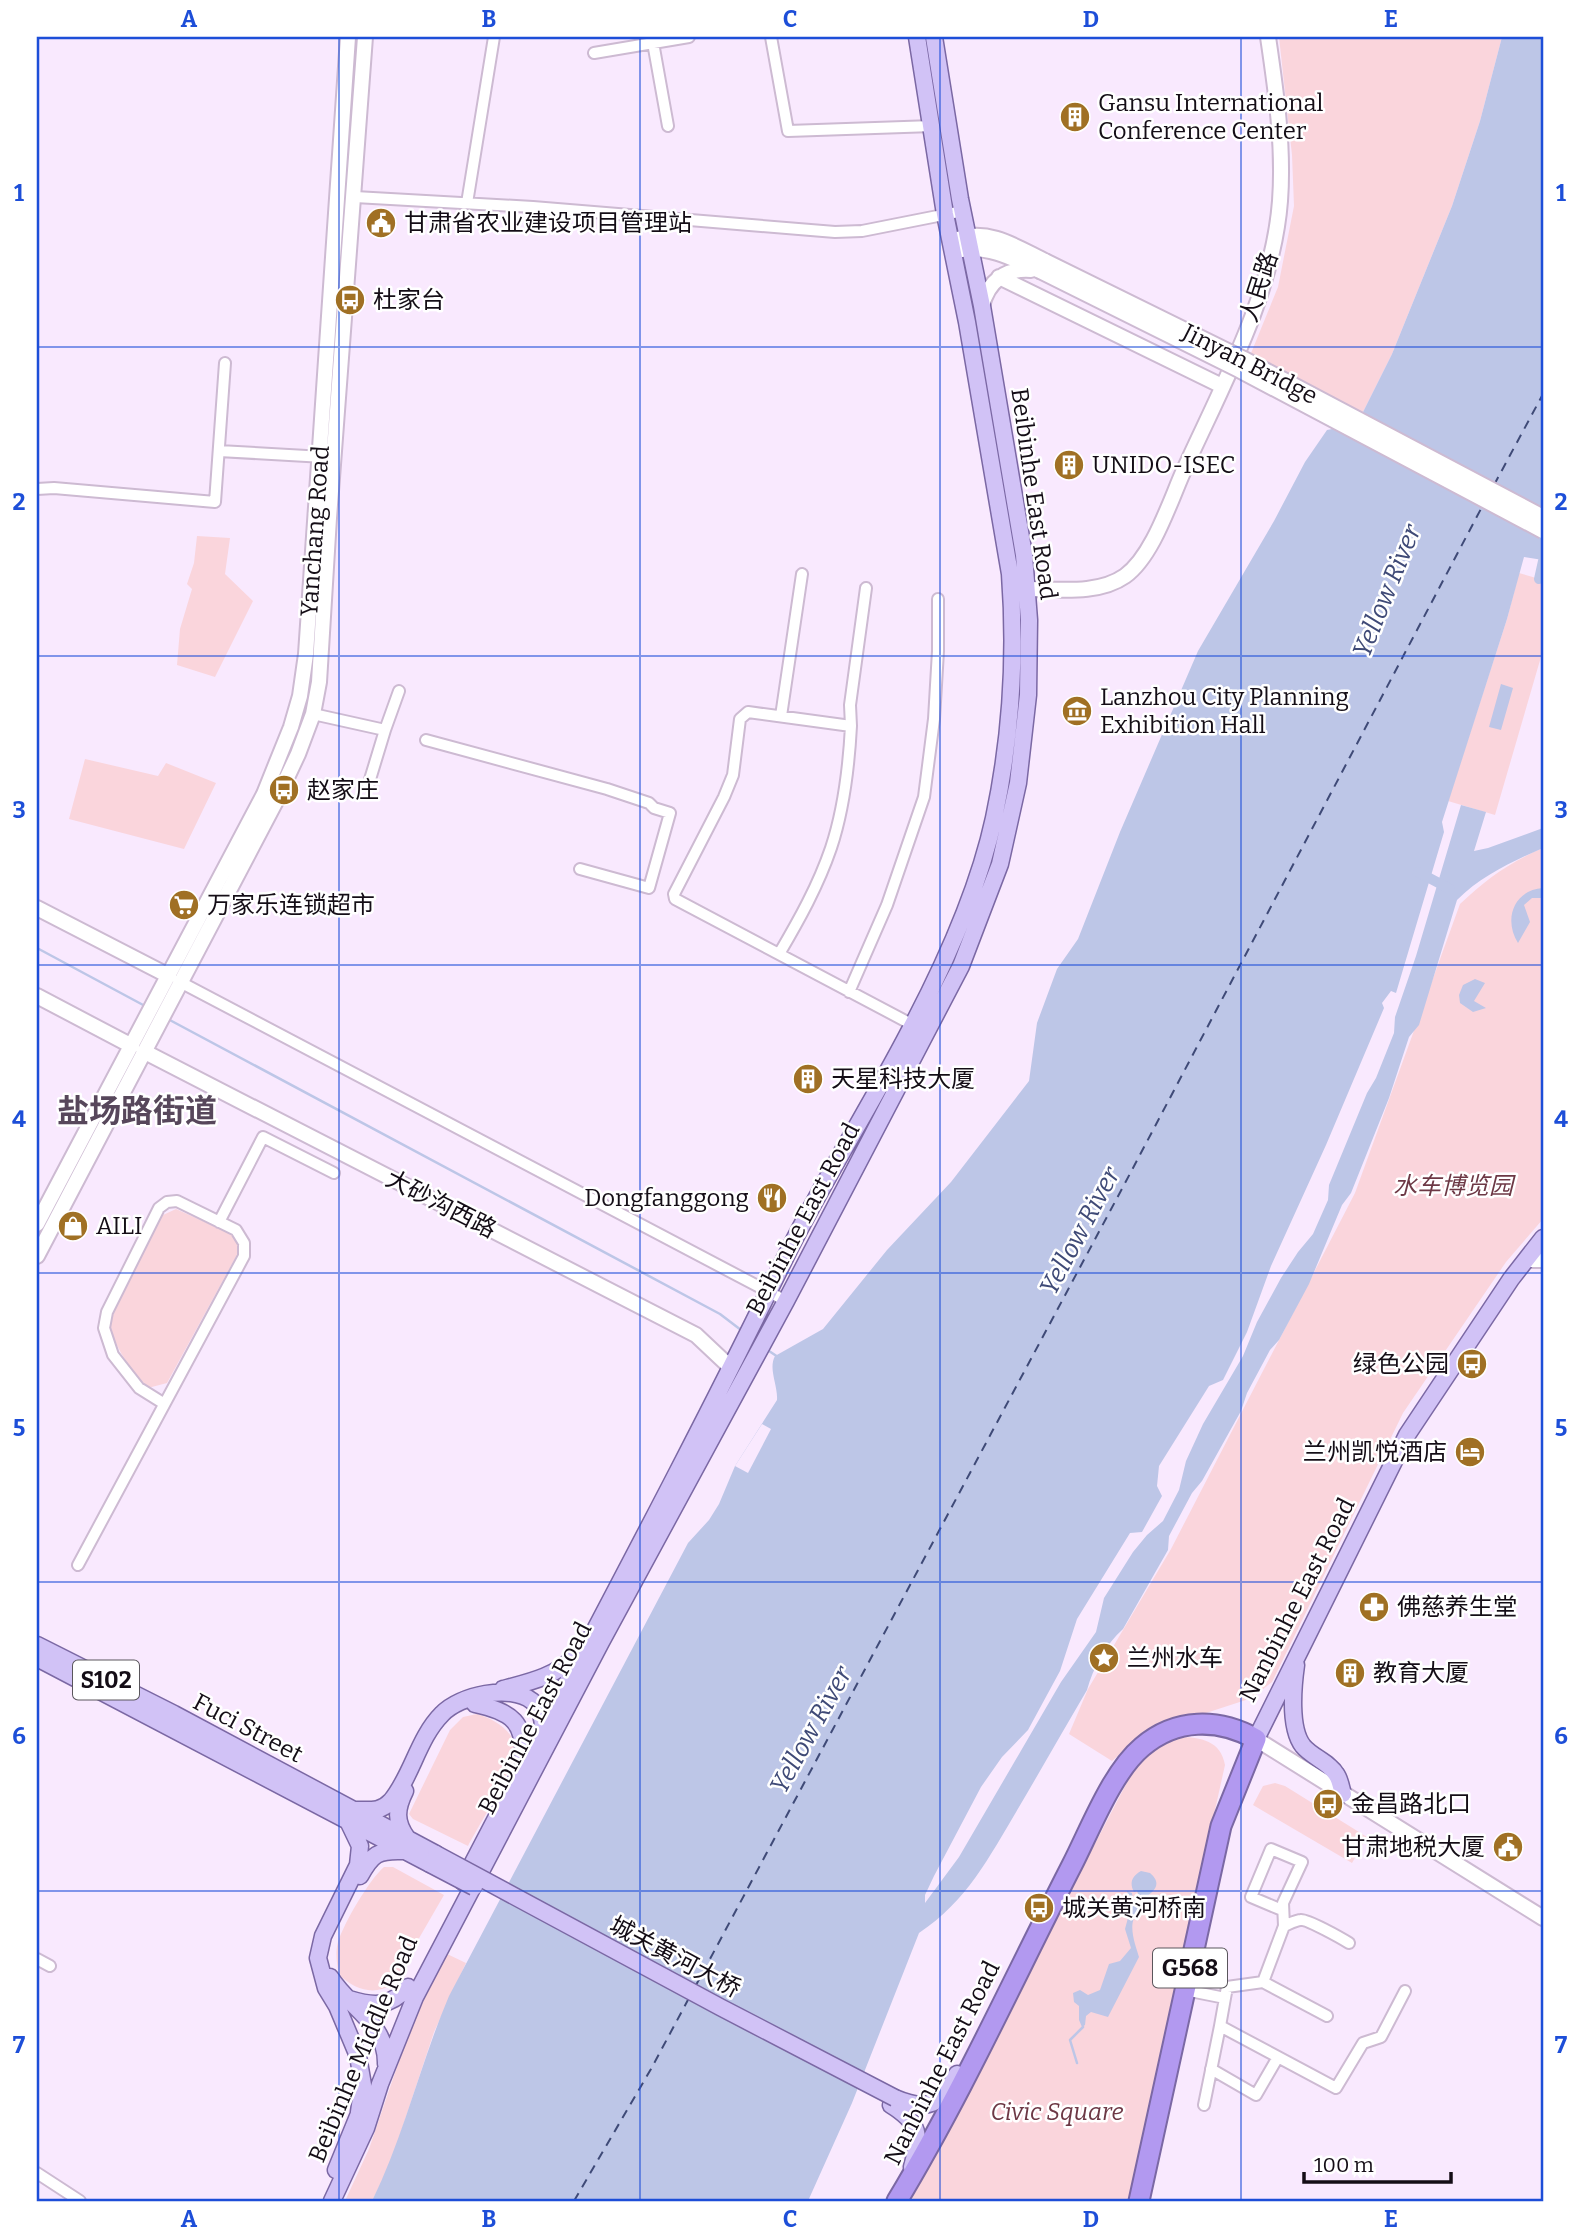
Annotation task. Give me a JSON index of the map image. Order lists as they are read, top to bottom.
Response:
{
  "streets": {
    "highway": ["Nanbinhe East Road", "G568"],
    "main road": [
      "人民路",
      "Jinyan Bridge",
      "Beibinhe East Road",
      "Yanchang Road",
      "大砂沟西路",
      "S102",
      "Fuci Street",
      "城关黄河大桥",
      "Beibinhe Middle Road"
    ]
  },
  "crossings": [
    ["人民路", "Beibinhe East Road"],
    ["Beibinhe East Road", "大砂沟西路"],
    ["Beibinhe East Road", "Beibinhe Middle Road"],
    ["Yanchang Road", "大砂沟西路"],
    ["Nanbinhe East Road", "城关黄河大桥"],
    ["Fuci Street", "城关黄河大桥"]
  ],
  "districts": ["盐场路街道"],
  "water": ["Yellow River"],
  "parks": ["水车博览园", "Civic Square"],
  "places": {
    "building": [
      "Gansu International Conference Center",
      "UNIDO-ISEC",
      "天星科技大厦",
      "教育大厦"
    ],
    "public building": ["甘肃省农业建设项目管理站", "甘肃地税大厦"],
    "bus stop": [
      "杜家台",
      "赵家庄",
      "绿色公园",
      "金昌路北口",
      "城关黄河桥南"
    ],
    "museum": ["Lanzhou City Planning Exhibition Hall"],
    "supermarket": ["万家乐连锁超市"],
    "restaurant": ["Dongfanggong"],
    "shop": ["AILI"],
    "hotel": ["兰州凯悦酒店"],
    "pharmacy": ["佛慈养生堂"],
    "place": ["兰州水车"]
  },
  "scale_bar": "100 m",
  "grid": {
    "columns": [
      "A",
      "B",
      "C",
      "D",
      "E"
    ],
    "rows": [
      "1",
      "2",
      "3",
      "4",
      "5",
      "6",
      "7"
    ]
  }
}
